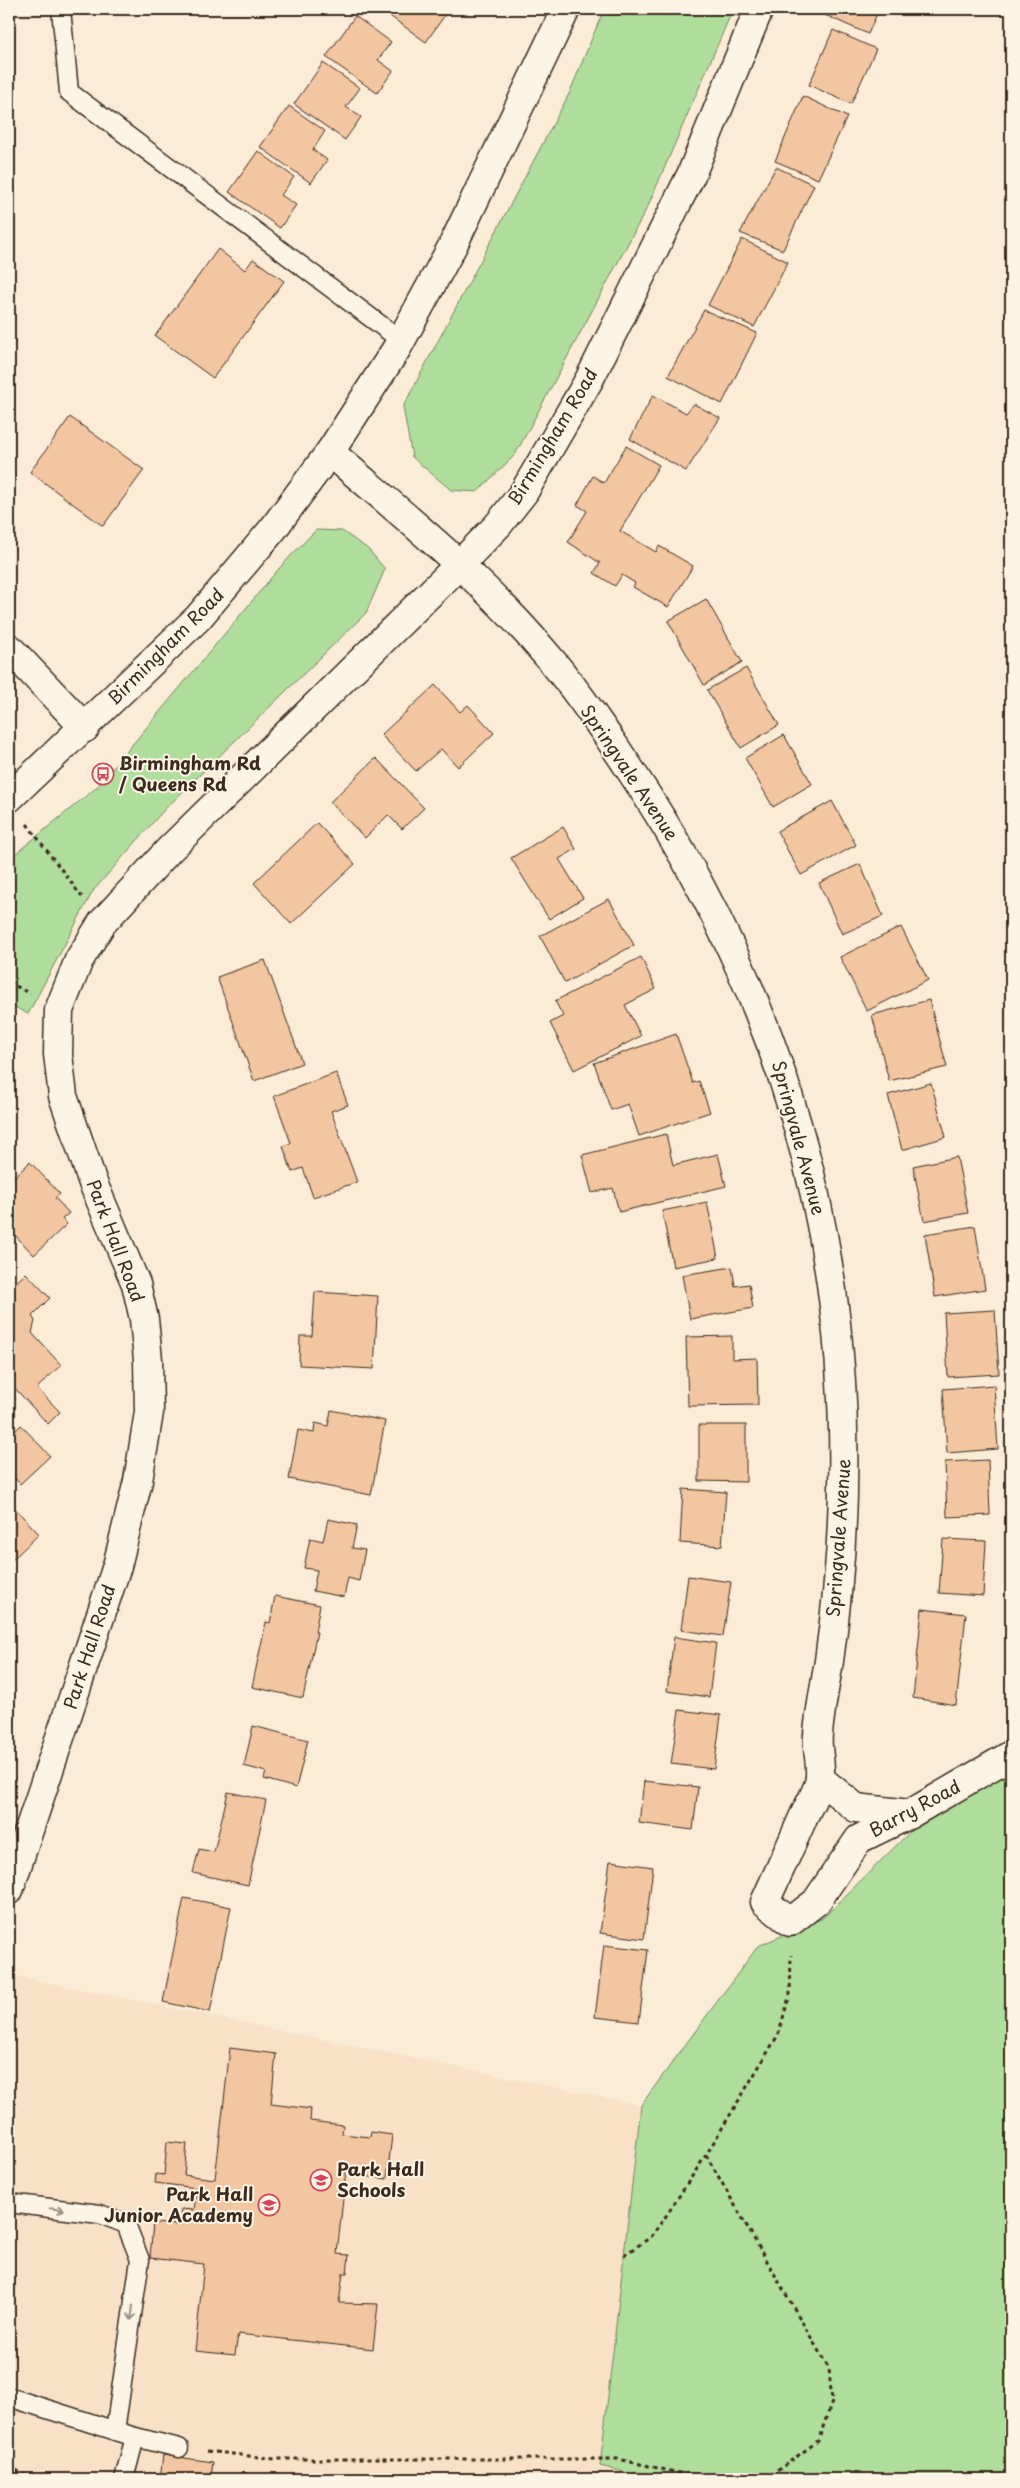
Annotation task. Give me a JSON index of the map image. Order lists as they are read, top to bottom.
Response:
{
  "streets": {
    "main road": [
      "Birmingham Road",
      "Springvale Avenue",
      "Park Hall Road",
      "Barry Road"
    ]
  },
  "crossings": [
    ["Birmingham Road", "Springvale Avenue"],
    ["Birmingham Road", "Park Hall Road"],
    ["Springvale Avenue", "Barry Road"]
  ],
  "places": {
    "bus stop": ["Birmingham Rd / Queens Rd"],
    "school or university": ["Park Hall Schools", "Park Hall Junior Academy"]
  }
}
